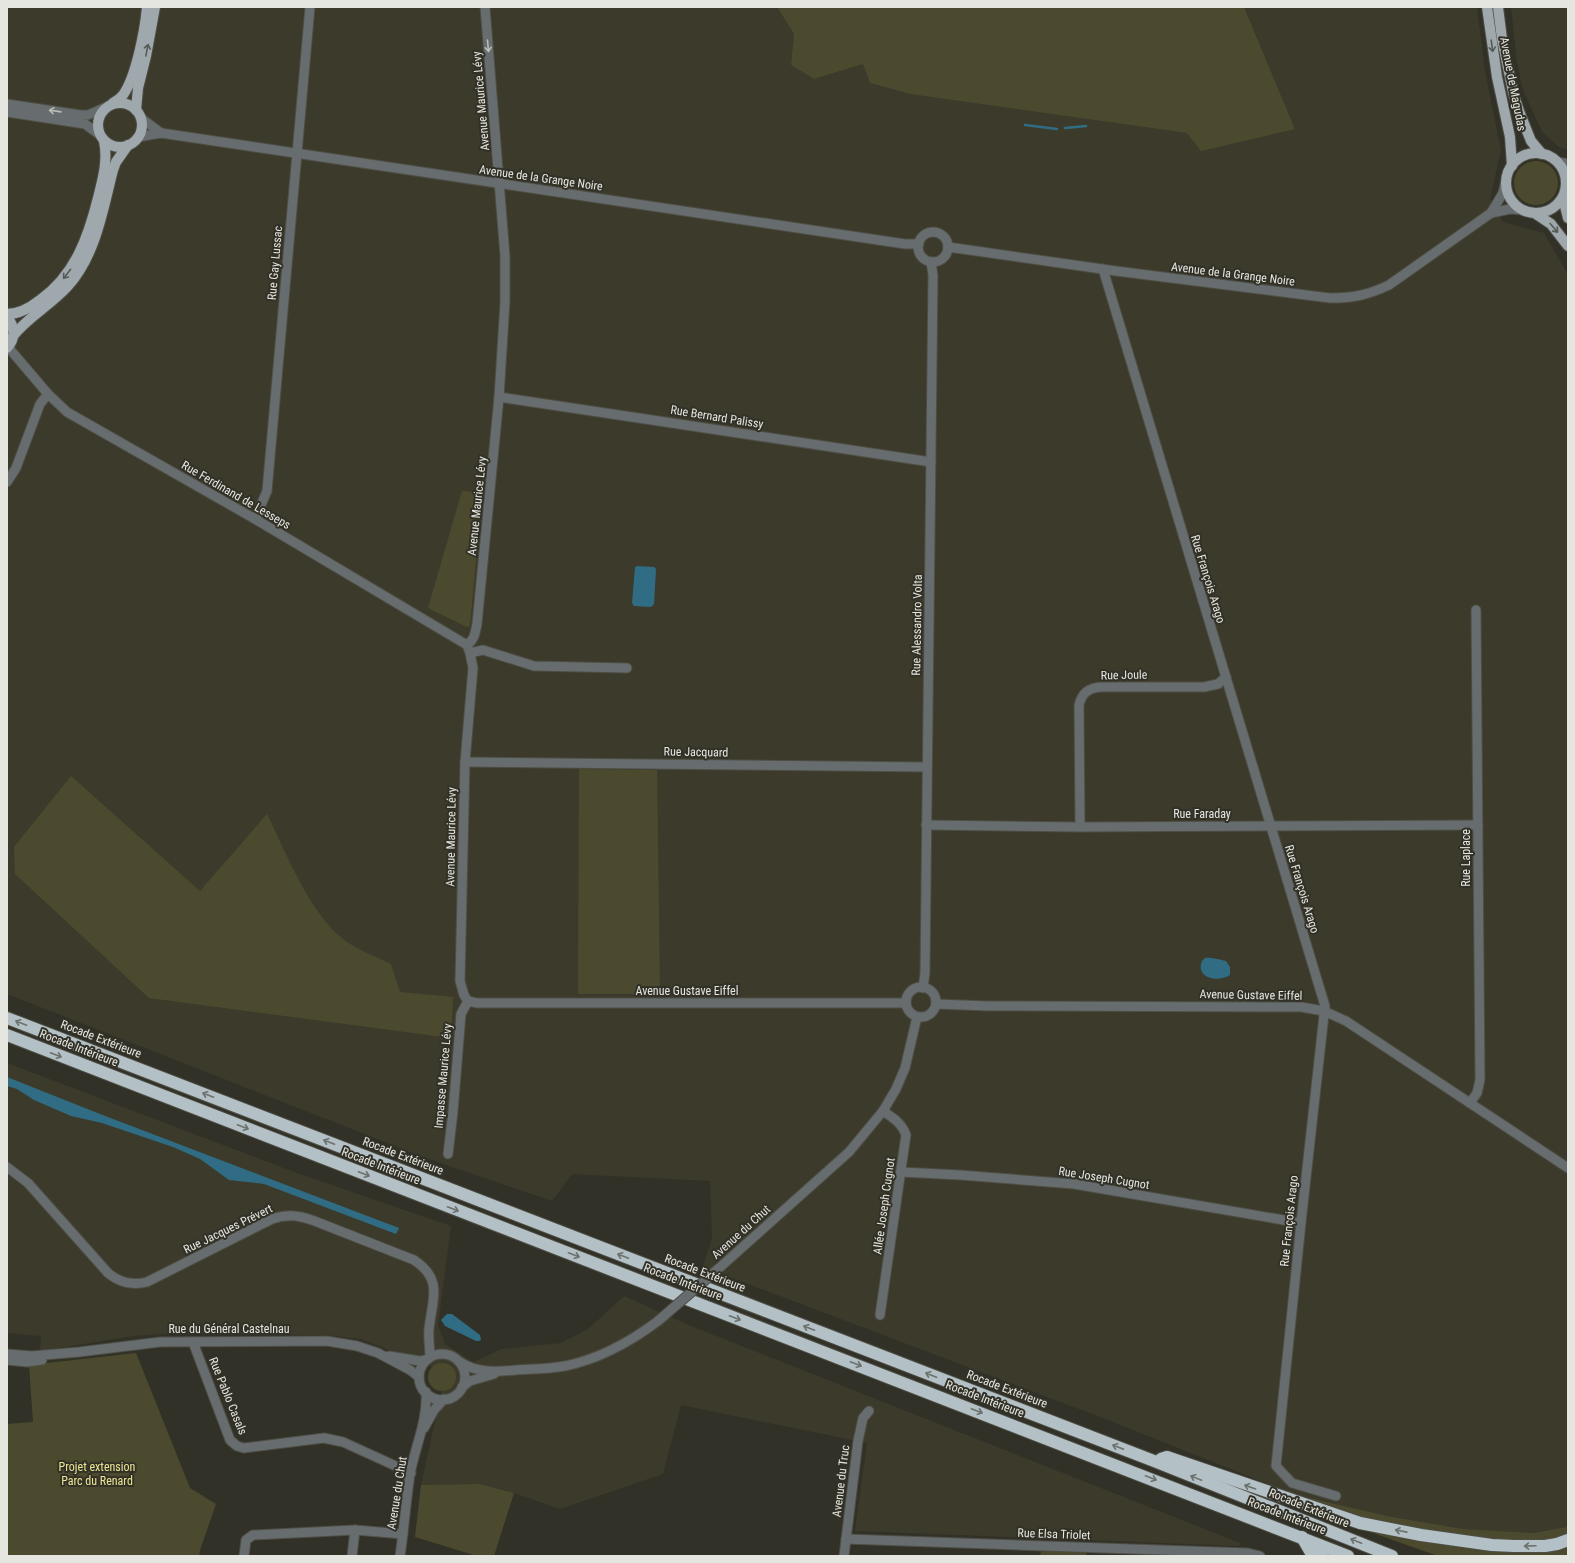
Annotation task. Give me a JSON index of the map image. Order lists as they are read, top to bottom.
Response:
{
  "streets": {
    "highway": ["Rocade Extérieure", "Rocade Intérieure"],
    "main road": ["Avenue de Magudas"],
    "street": [
      "Avenue Maurice Lévy",
      "Avenue de la Grange Noire",
      "Rue Gay Lussac",
      "Rue Bernard Palissy",
      "Rue Ferdinand de Lesseps",
      "Rue François Arago",
      "Rue Alessandro Volta",
      "Rue Joule",
      "Rue Jacquard",
      "Rue Faraday",
      "Rue Laplace",
      "Avenue Gustave Eiffel",
      "Impasse Maurice Lévy",
      "Rue Joseph Cugnot",
      "Allée Joseph Cugnot",
      "Rue Jacques Prévert",
      "Avenue du Chut",
      "Rue du Général Castelnau",
      "Rue Pablo Casals",
      "Avenue du Truc",
      "Rue Elsa Triolet"
    ]
  },
  "crossings": [
    ["Avenue de Magudas", "Avenue de la Grange Noire"],
    ["Avenue Maurice Lévy", "Avenue de la Grange Noire"],
    ["Avenue Maurice Lévy", "Rue Bernard Palissy"],
    ["Avenue Maurice Lévy", "Rue Ferdinand de Lesseps"],
    ["Avenue Maurice Lévy", "Rue Jacquard"],
    ["Avenue Maurice Lévy", "Avenue Gustave Eiffel"],
    ["Avenue Maurice Lévy", "Impasse Maurice Lévy"],
    ["Avenue de la Grange Noire", "Rue Gay Lussac"],
    ["Avenue de la Grange Noire", "Rue François Arago"],
    ["Avenue de la Grange Noire", "Rue Alessandro Volta"],
    ["Rue Gay Lussac", "Rue Ferdinand de Lesseps"],
    ["Rue Bernard Palissy", "Rue Alessandro Volta"],
    ["Rue François Arago", "Rue Joule"],
    ["Rue François Arago", "Rue Faraday"],
    ["Rue François Arago", "Avenue Gustave Eiffel"],
    ["Rue François Arago", "Rue Joseph Cugnot"],
    ["Rue Alessandro Volta", "Rue Jacquard"],
    ["Rue Alessandro Volta", "Rue Faraday"],
    ["Rue Alessandro Volta", "Avenue Gustave Eiffel"],
    ["Rue Alessandro Volta", "Avenue du Chut"],
    ["Rue Joule", "Rue Faraday"],
    ["Rue Faraday", "Rue Laplace"],
    ["Rue Laplace", "Avenue Gustave Eiffel"],
    ["Avenue Gustave Eiffel", "Impasse Maurice Lévy"],
    ["Avenue Gustave Eiffel", "Avenue du Chut"],
    ["Rue Joseph Cugnot", "Allée Joseph Cugnot"],
    ["Allée Joseph Cugnot", "Avenue du Chut"],
    ["Rue Jacques Prévert", "Avenue du Chut"],
    ["Rue Jacques Prévert", "Rue du Général Castelnau"],
    ["Avenue du Chut", "Rue du Général Castelnau"],
    ["Avenue du Chut", "Rue Pablo Casals"],
    ["Rue du Général Castelnau", "Rue Pablo Casals"],
    ["Avenue du Truc", "Rue Elsa Triolet"]
  ],
  "one_way": ["Rocade Extérieure", "Rocade Intérieure"],
  "parks": ["Projet extension Parc du Renard"]
}
